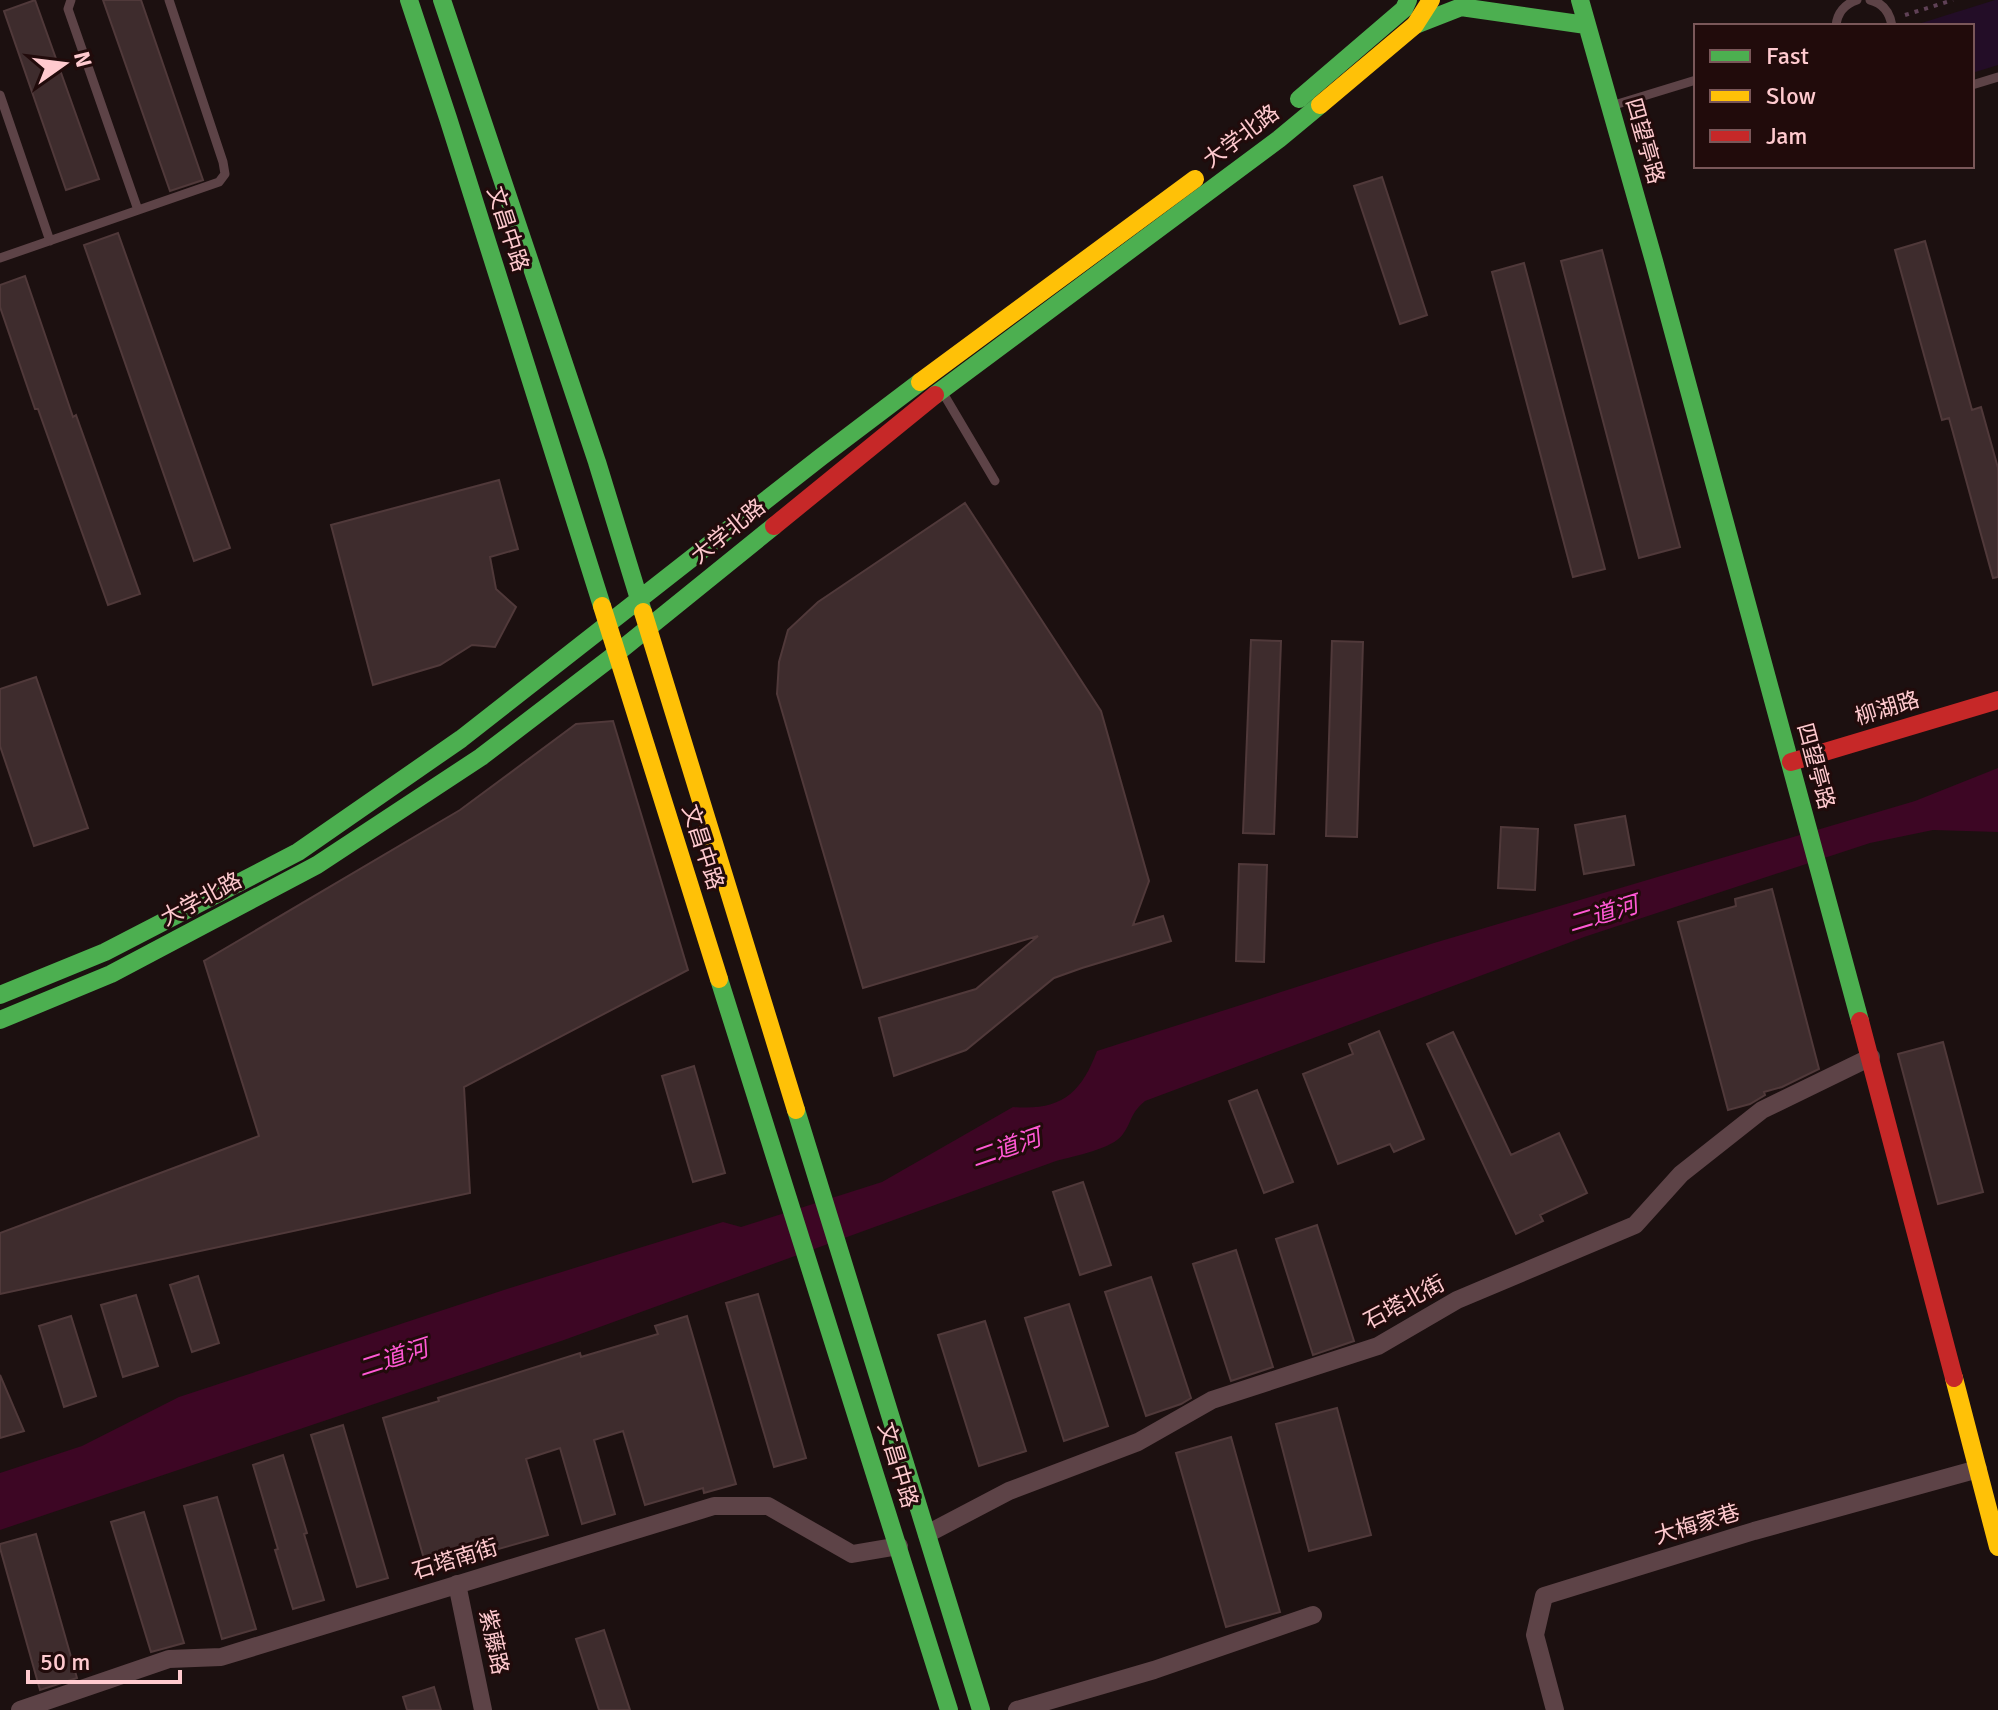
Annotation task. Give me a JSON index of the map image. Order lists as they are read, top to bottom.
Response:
{
  "streets": {
    "street": [
      "大学北路",
      "四望亭路",
      "文昌中路",
      "柳湖路",
      "石塔北街",
      "大梅家巷",
      "石塔南街",
      "紫藤路"
    ]
  },
  "crossings": [
    ["大学北路", "文昌中路"],
    ["四望亭路", "柳湖路"],
    ["四望亭路", "石塔北街"],
    ["四望亭路", "大梅家巷"],
    ["文昌中路", "石塔北街"],
    ["文昌中路", "石塔南街"],
    ["石塔南街", "紫藤路"]
  ],
  "water": ["二道河"],
  "legend": ["Fast", "Slow", "Jam"],
  "scale_bar": "50 m",
  "north": "right"
}
